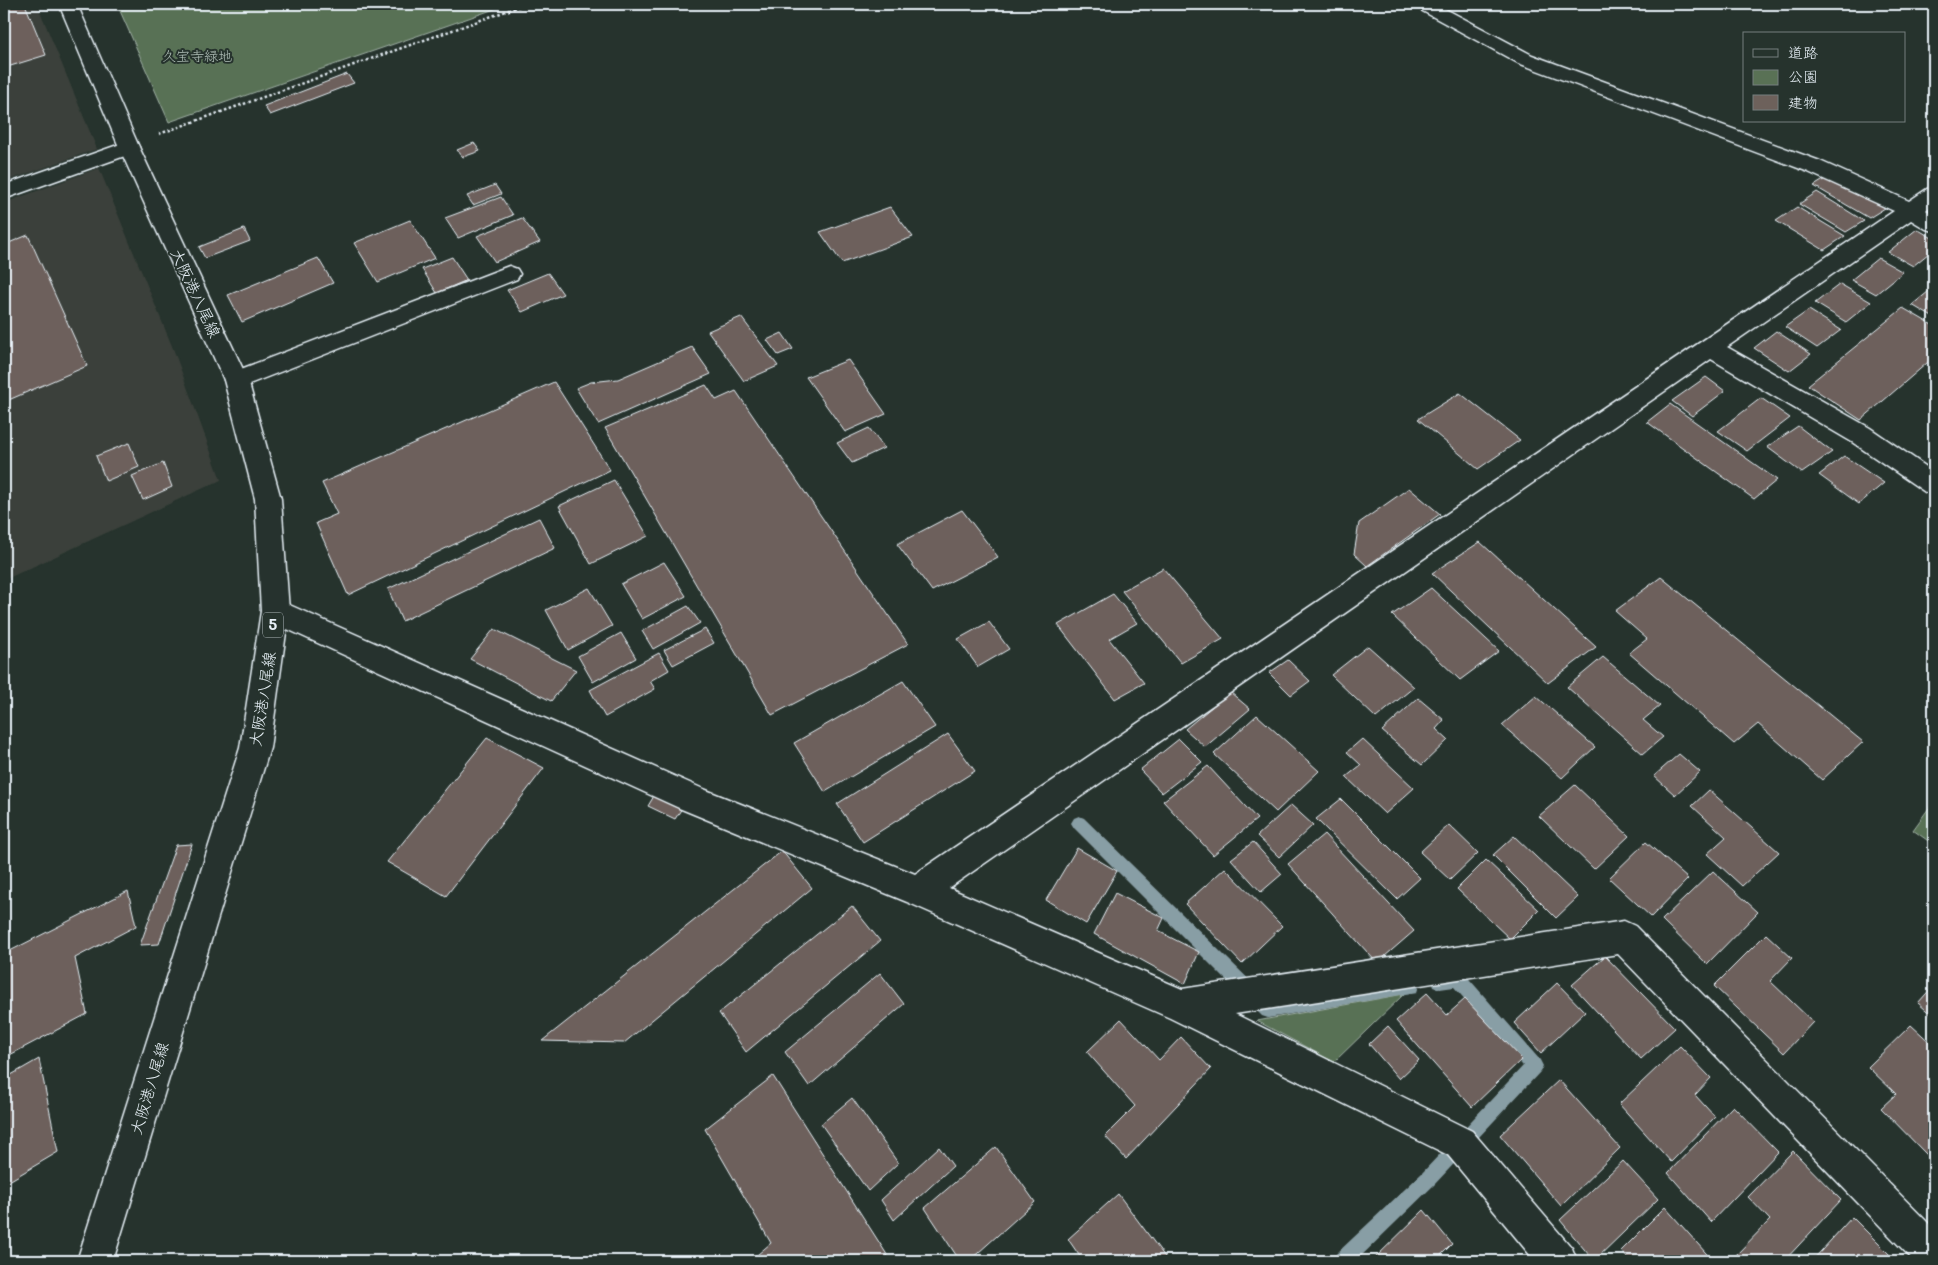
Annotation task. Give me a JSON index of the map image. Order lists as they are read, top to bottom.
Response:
{
  "streets": {
    "street": ["大阪港八尾線", "5"]
  },
  "parks": ["久宝寺緑地"],
  "legend": ["道路", "公園", "建物"]
}
